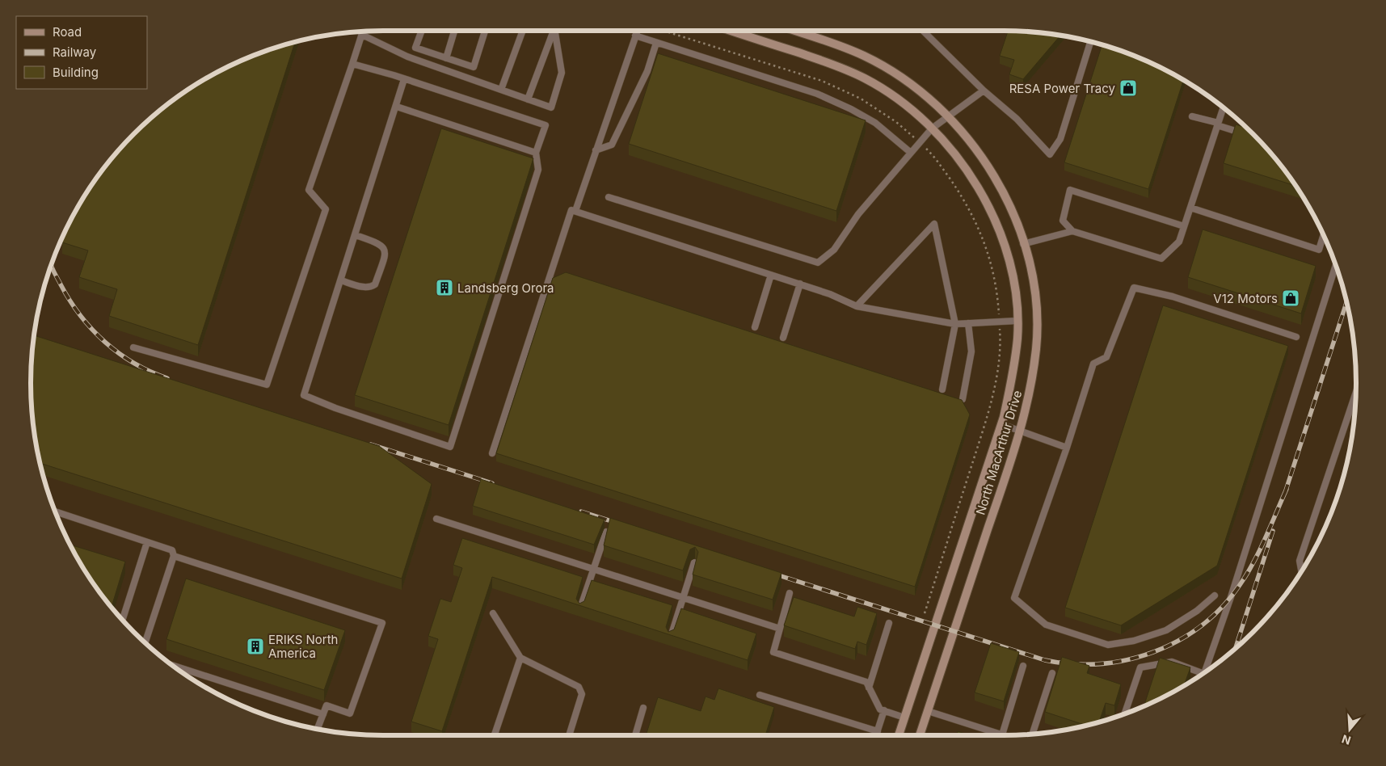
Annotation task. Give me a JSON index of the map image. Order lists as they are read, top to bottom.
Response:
{
  "streets": {
    "main road": ["North MacArthur Drive"]
  },
  "places": {
    "shop": ["RESA Power Tracy", "V12 Motors"],
    "building": ["Landsberg Orora", "ERIKS North America"]
  },
  "legend": ["Road", "Railway", "Building"],
  "north": "bottom"
}
